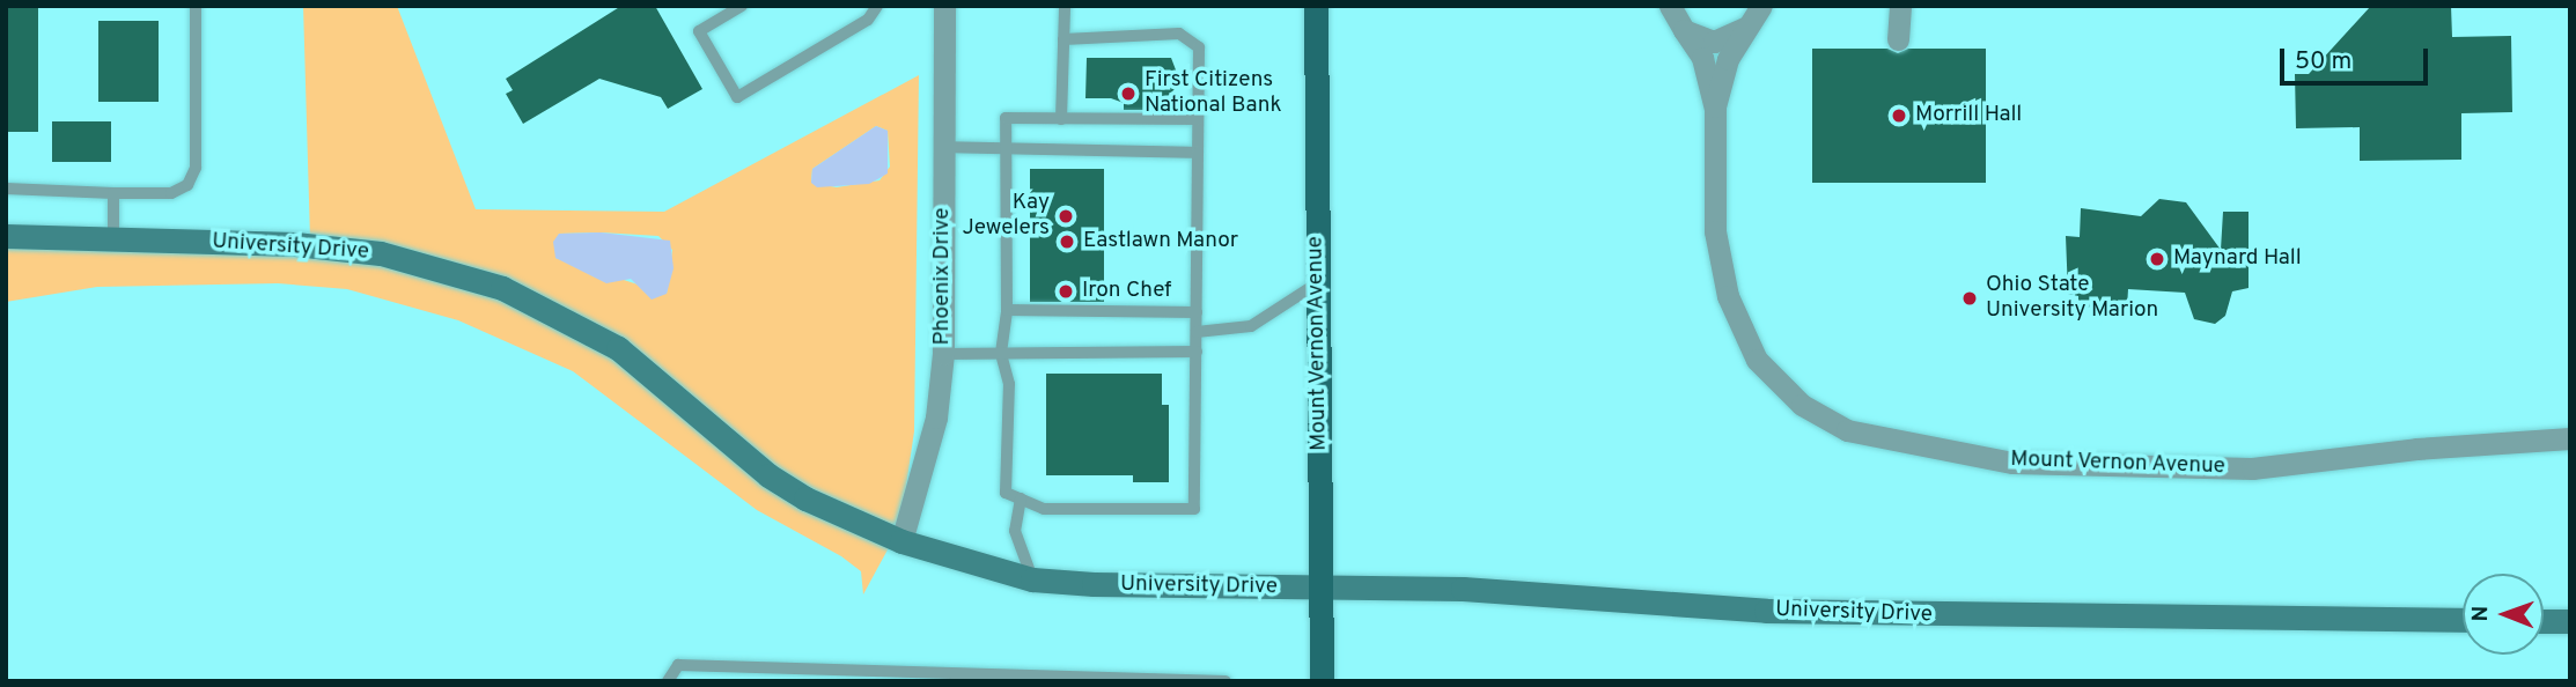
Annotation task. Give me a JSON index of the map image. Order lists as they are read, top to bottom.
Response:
{
  "streets": {
    "main road": ["Mount Vernon Avenue"],
    "street": ["University Drive", "Phoenix Drive"]
  },
  "crossings": [
    ["University Drive", "Phoenix Drive"],
    ["University Drive", "Mount Vernon Avenue"]
  ],
  "places": [
    "First Citizens National Bank",
    "Morrill Hall",
    "Kay Jewelers",
    "Eastlawn Manor",
    "Maynard Hall",
    "Iron Chef",
    "Ohio State University Marion"
  ],
  "scale_bar": "50 m",
  "north": "left"
}
